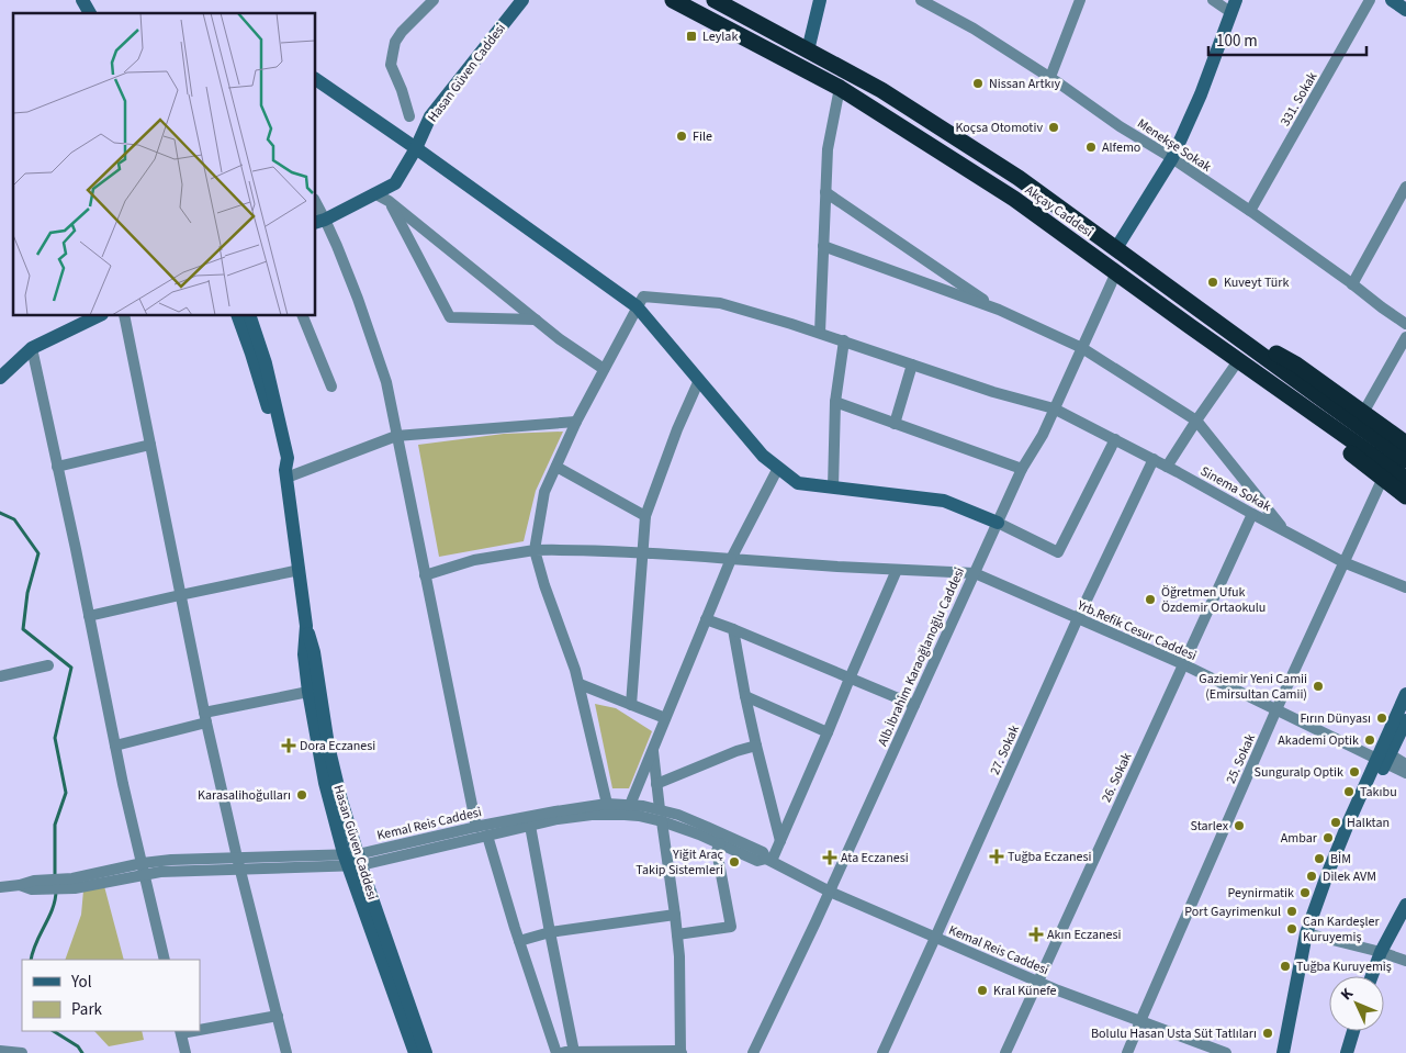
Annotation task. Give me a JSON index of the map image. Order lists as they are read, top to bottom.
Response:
{
  "streets": {
    "highway": ["Akçay Caddesi"],
    "street": [
      "Hasan Güven Caddesi",
      "331. Sokak",
      "Menekşe Sokak",
      "Sinema Sokak",
      "Yrb.Refik Cesur Caddesi",
      "Alb.İbrahim Karaoğlanoğlu Caddesi",
      "27. Sokak",
      "25. Sokak",
      "26. Sokak",
      "Kemal Reis Caddesi"
    ]
  },
  "crossings": [
    ["Hasan Güven Caddesi", "Kemal Reis Caddesi"],
    ["331. Sokak", "Menekşe Sokak"],
    ["Akçay Caddesi", "Alb.İbrahim Karaoğlanoğlu Caddesi"],
    ["Sinema Sokak", "Alb.İbrahim Karaoğlanoğlu Caddesi"],
    ["Sinema Sokak", "27. Sokak"],
    ["Sinema Sokak", "25. Sokak"],
    ["Sinema Sokak", "26. Sokak"],
    ["Yrb.Refik Cesur Caddesi", "Alb.İbrahim Karaoğlanoğlu Caddesi"],
    ["Yrb.Refik Cesur Caddesi", "27. Sokak"],
    ["Yrb.Refik Cesur Caddesi", "25. Sokak"],
    ["Yrb.Refik Cesur Caddesi", "26. Sokak"],
    ["Alb.İbrahim Karaoğlanoğlu Caddesi", "Kemal Reis Caddesi"],
    ["27. Sokak", "Kemal Reis Caddesi"],
    ["25. Sokak", "Kemal Reis Caddesi"],
    ["26. Sokak", "Kemal Reis Caddesi"]
  ],
  "places": {
    "transit": ["Leylak"],
    "other": [
      "Nissan Artkıy",
      "Koçsa Otomotiv",
      "File",
      "Alfemo",
      "Kuveyt Türk",
      "Öğretmen Ufuk Özdemir Ortaokulu",
      "Gaziemir Yeni Camii (Emirsultan Camii)",
      "Fırın Dünyası",
      "Akademi Optik",
      "Sunguralp Optik",
      "Takıbu",
      "Karasalihoğulları",
      "Halktan",
      "Starlex",
      "Ambar",
      "BİM",
      "Yiğit Araç Takip Sistemleri",
      "Dilek AVM",
      "Peynirmatik",
      "Port Gayrimenkul",
      "Can Kardeşler Kuruyemiş",
      "Tuğba Kuruyemiş",
      "Kral Künefe",
      "Bolulu Hasan Usta Süt Tatlıları"
    ],
    "health": [
      "Dora Eczanesi",
      "Tuğba Eczanesi",
      "Ata Eczanesi",
      "Akın Eczanesi"
    ]
  },
  "legend": ["Yol", "Park"],
  "scale_bar": "100 m",
  "north": "top left"
}
